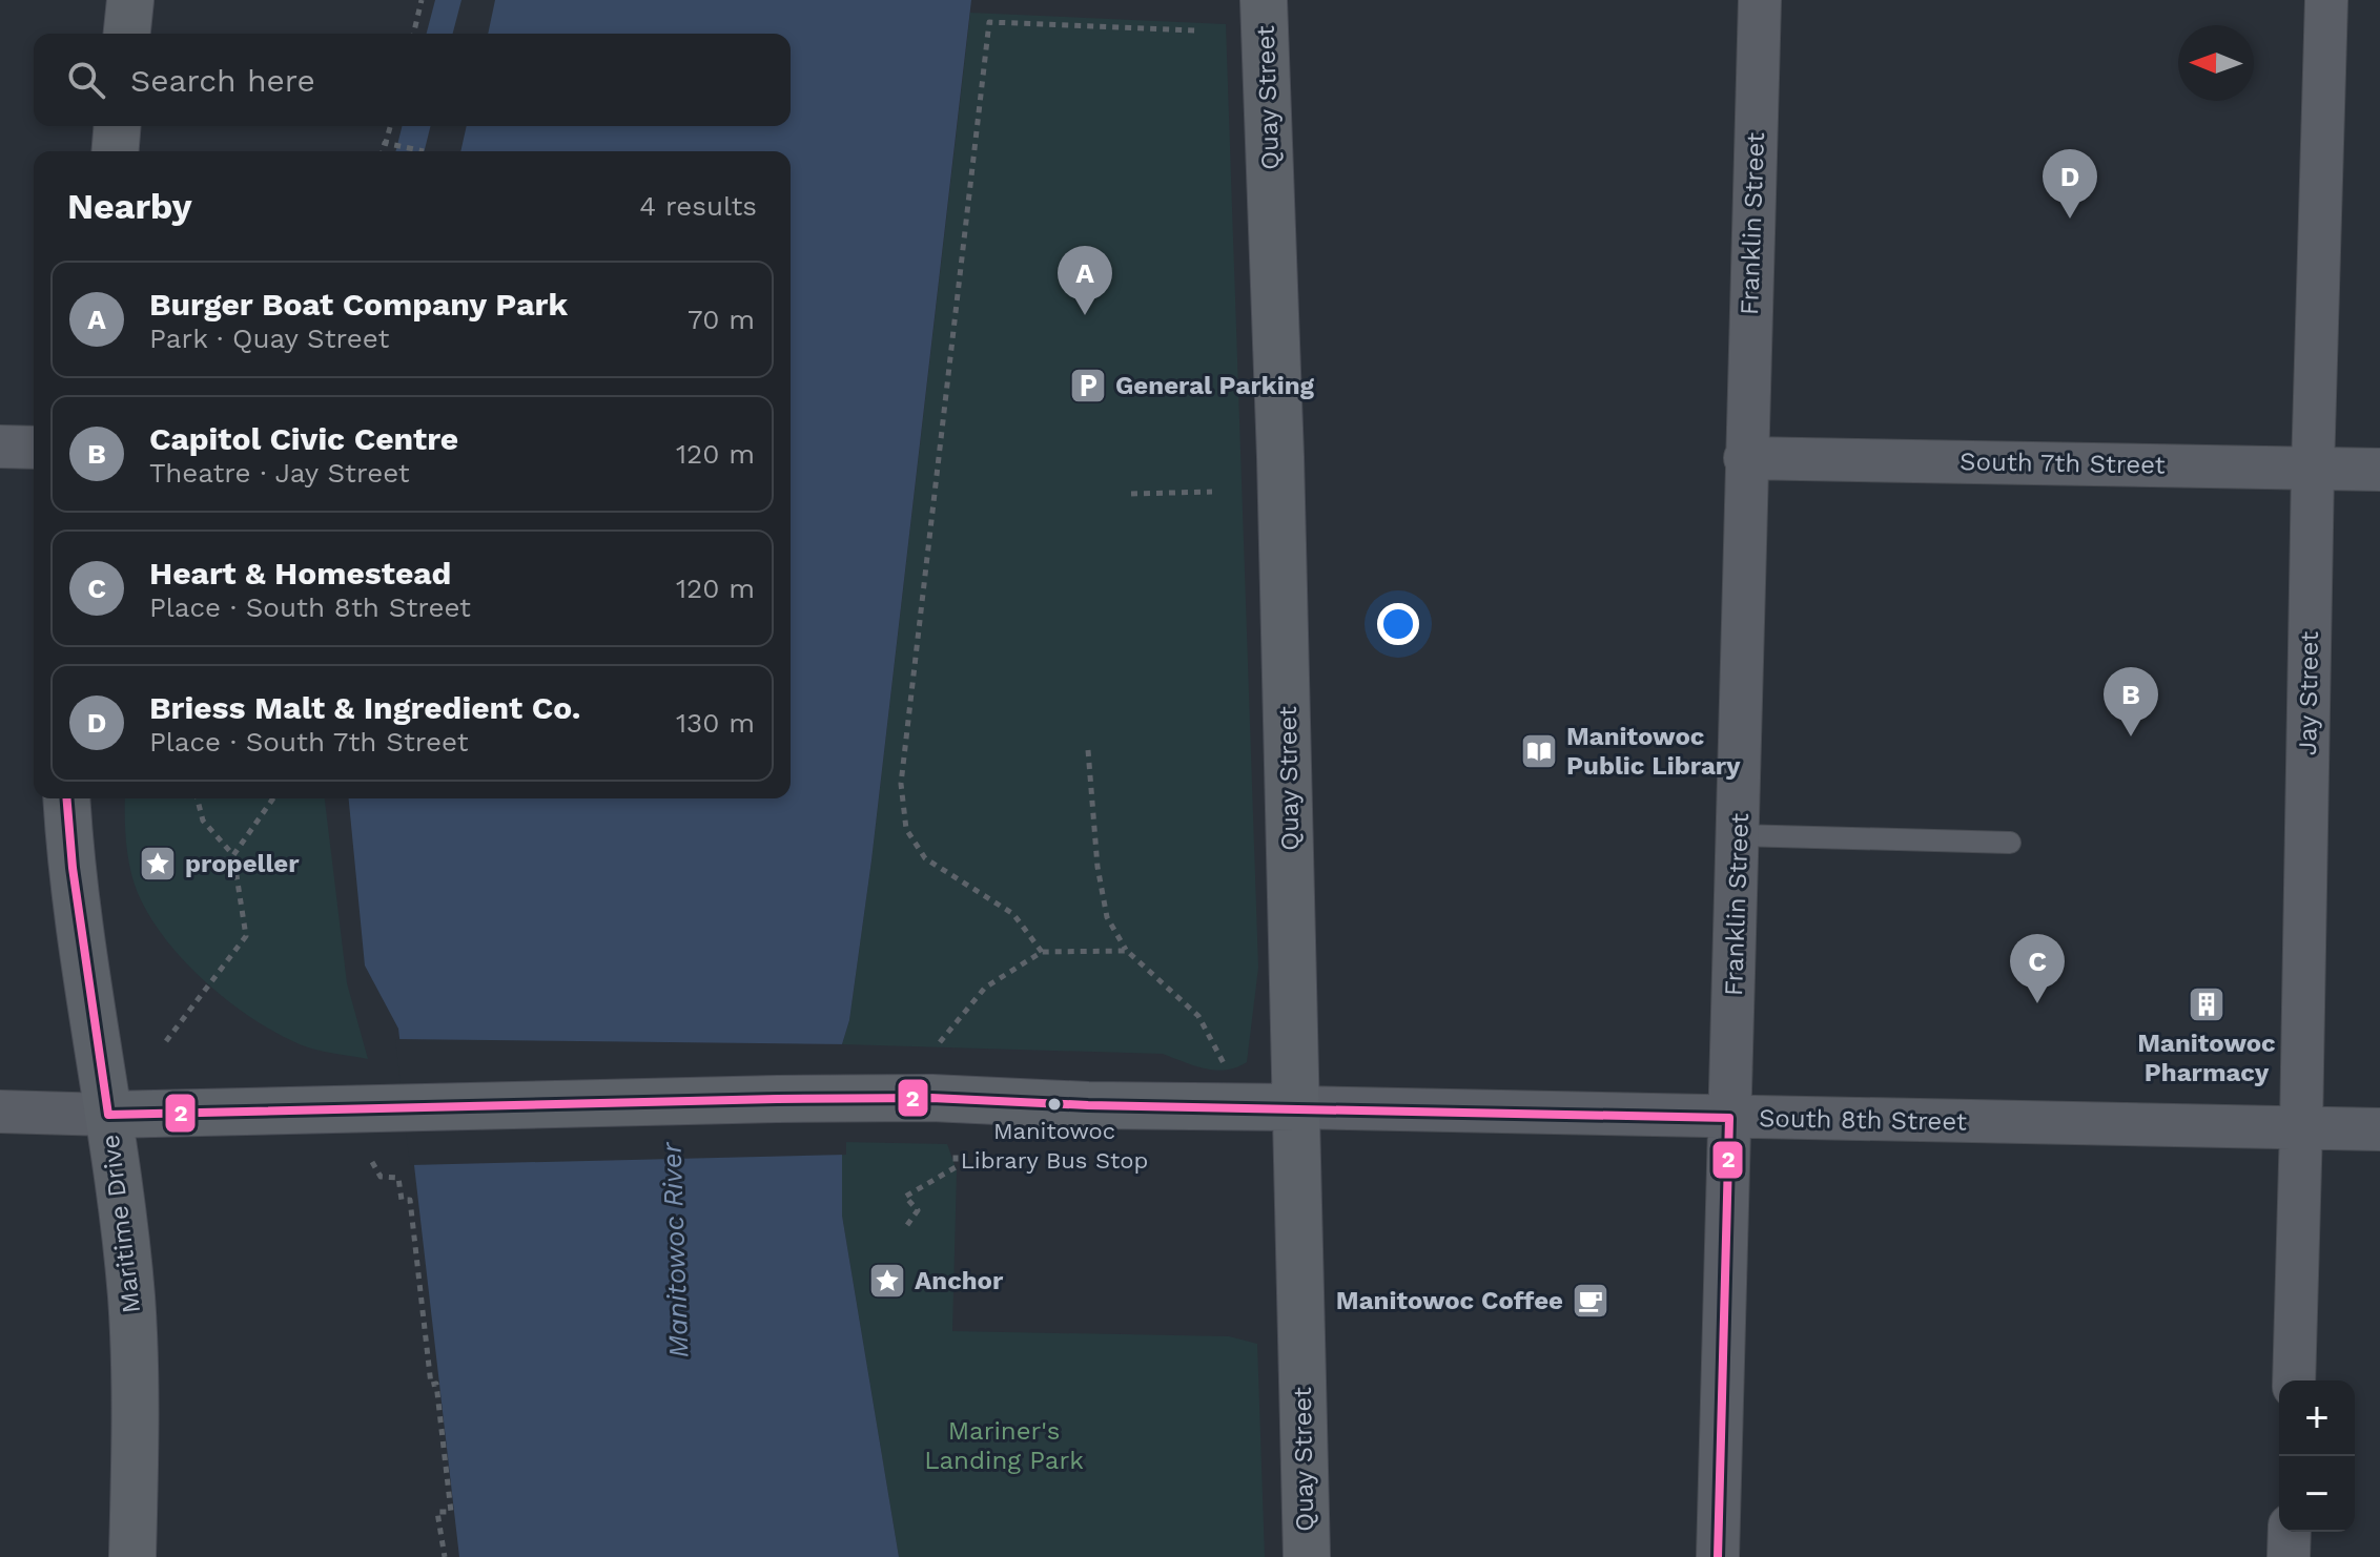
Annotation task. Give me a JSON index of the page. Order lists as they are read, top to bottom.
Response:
{
  "streets": {
    "main road": ["Quay Street", "Maritime Drive"],
    "street": [
      "Franklin Street",
      "South 7th Street",
      "Jay Street",
      "South 8th Street"
    ]
  },
  "crossings": [
    ["Quay Street", "South 8th Street"],
    ["Franklin Street", "South 7th Street"],
    ["Franklin Street", "South 8th Street"],
    ["South 7th Street", "Jay Street"],
    ["Jay Street", "South 8th Street"]
  ],
  "water": ["Manitowoc River"],
  "parks": ["Mariner's Landing Park"],
  "places": {
    "parking": ["General Parking"],
    "library": ["Manitowoc Public Library"],
    "place": ["propeller", "Anchor"],
    "building": ["Manitowoc Pharmacy"],
    "other": ["Manitowoc Library Bus Stop"],
    "cafe": ["Manitowoc Coffee"]
  },
  "lines": ["transit line 2"],
  "north": "left",
  "page": {
    "search": "Search here",
    "pins": [
      "D",
      "A",
      "B",
      "C"
    ],
    "heading": ["Nearby", "4 results"],
    "list": [
      {
        "mark": "A",
        "name": "Burger Boat Company Park",
        "note": "Park · Quay Street",
        "value": "70 m"
      },
      {
        "mark": "B",
        "name": "Capitol Civic Centre",
        "note": "Theatre · Jay Street",
        "value": "120 m"
      },
      {
        "mark": "C",
        "name": "Heart & Homestead",
        "note": "Place · South 8th Street",
        "value": "120 m"
      },
      {
        "mark": "D",
        "name": "Briess Malt & Ingredient Co.",
        "note": "Place · South 7th Street",
        "value": "130 m"
      }
    ],
    "map_buttons": ["+", "−"]
  }
}
